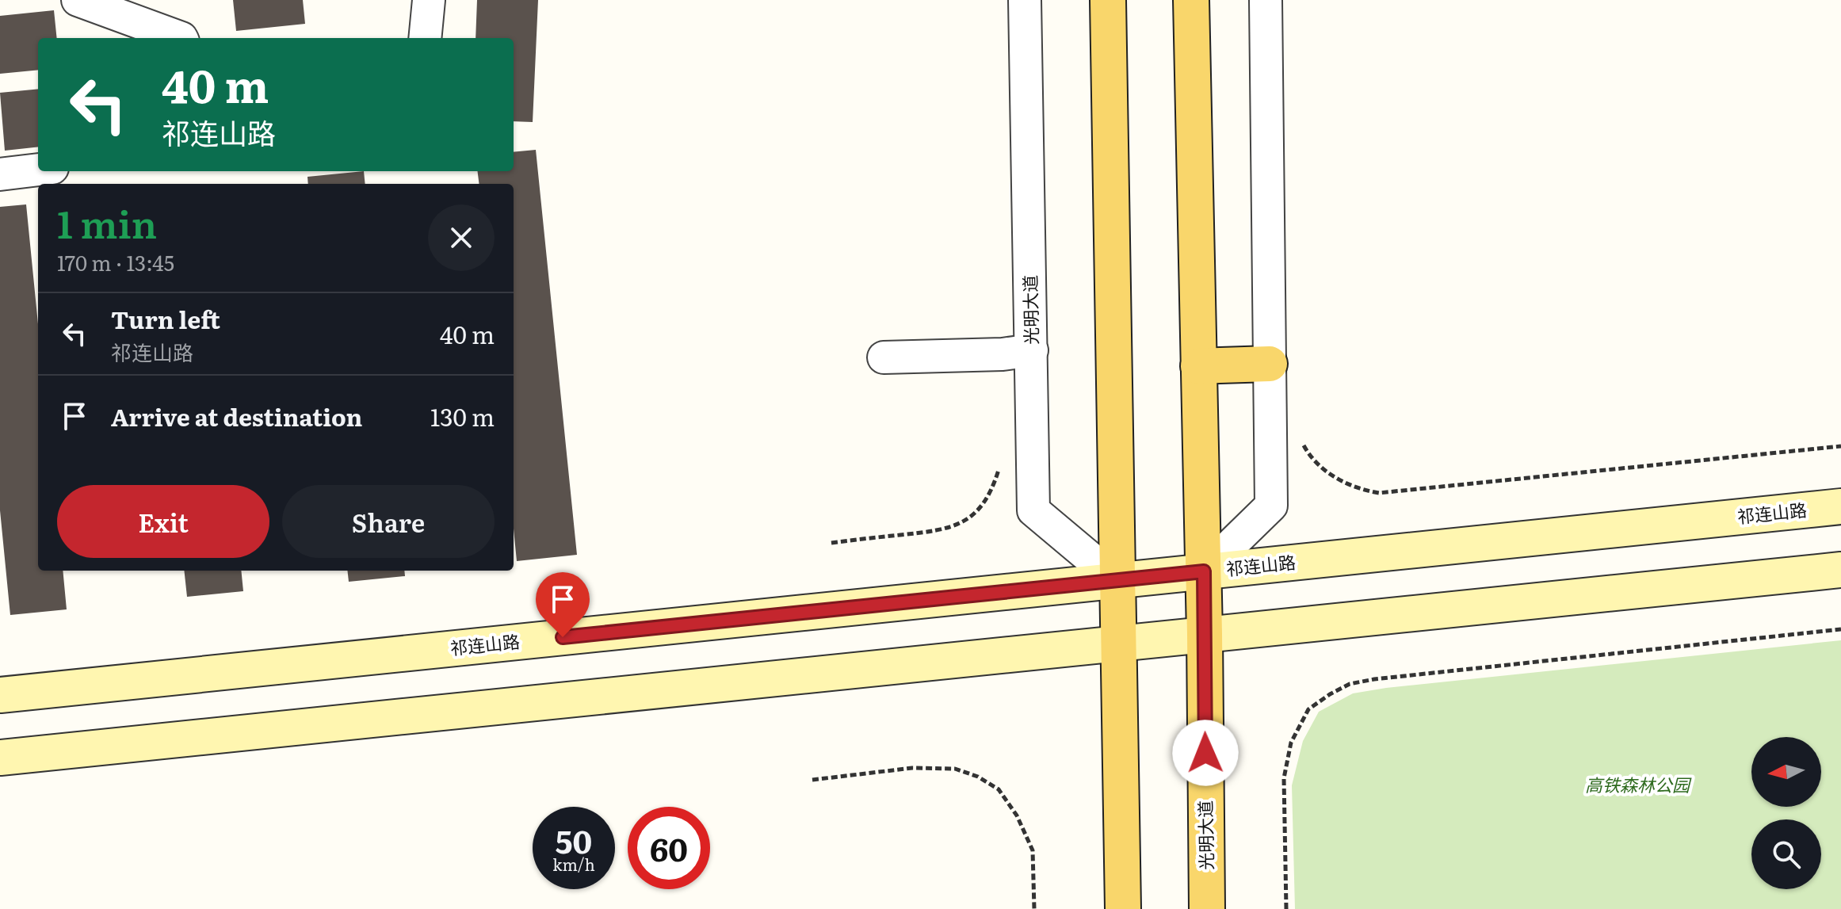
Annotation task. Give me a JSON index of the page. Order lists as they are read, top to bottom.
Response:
{
  "streets": {
    "main road": ["光明大道", "祁连山路"]
  },
  "crossings": [
    ["光明大道", "祁连山路"]
  ],
  "parks": ["高铁森林公园"],
  "north": "left",
  "page": {
    "turn": ["40 m", "祁连山路"],
    "heading": ["1 min", "170 m · 13:45"],
    "list": [
      {
        "name": "Turn left",
        "note": "祁连山路",
        "value": "40 m"
      },
      {
        "name": "Arrive at destination",
        "value": "130 m"
      }
    ],
    "buttons": ["Exit", "Share"],
    "speed": "50 km/h",
    "limit": "60"
  }
}
